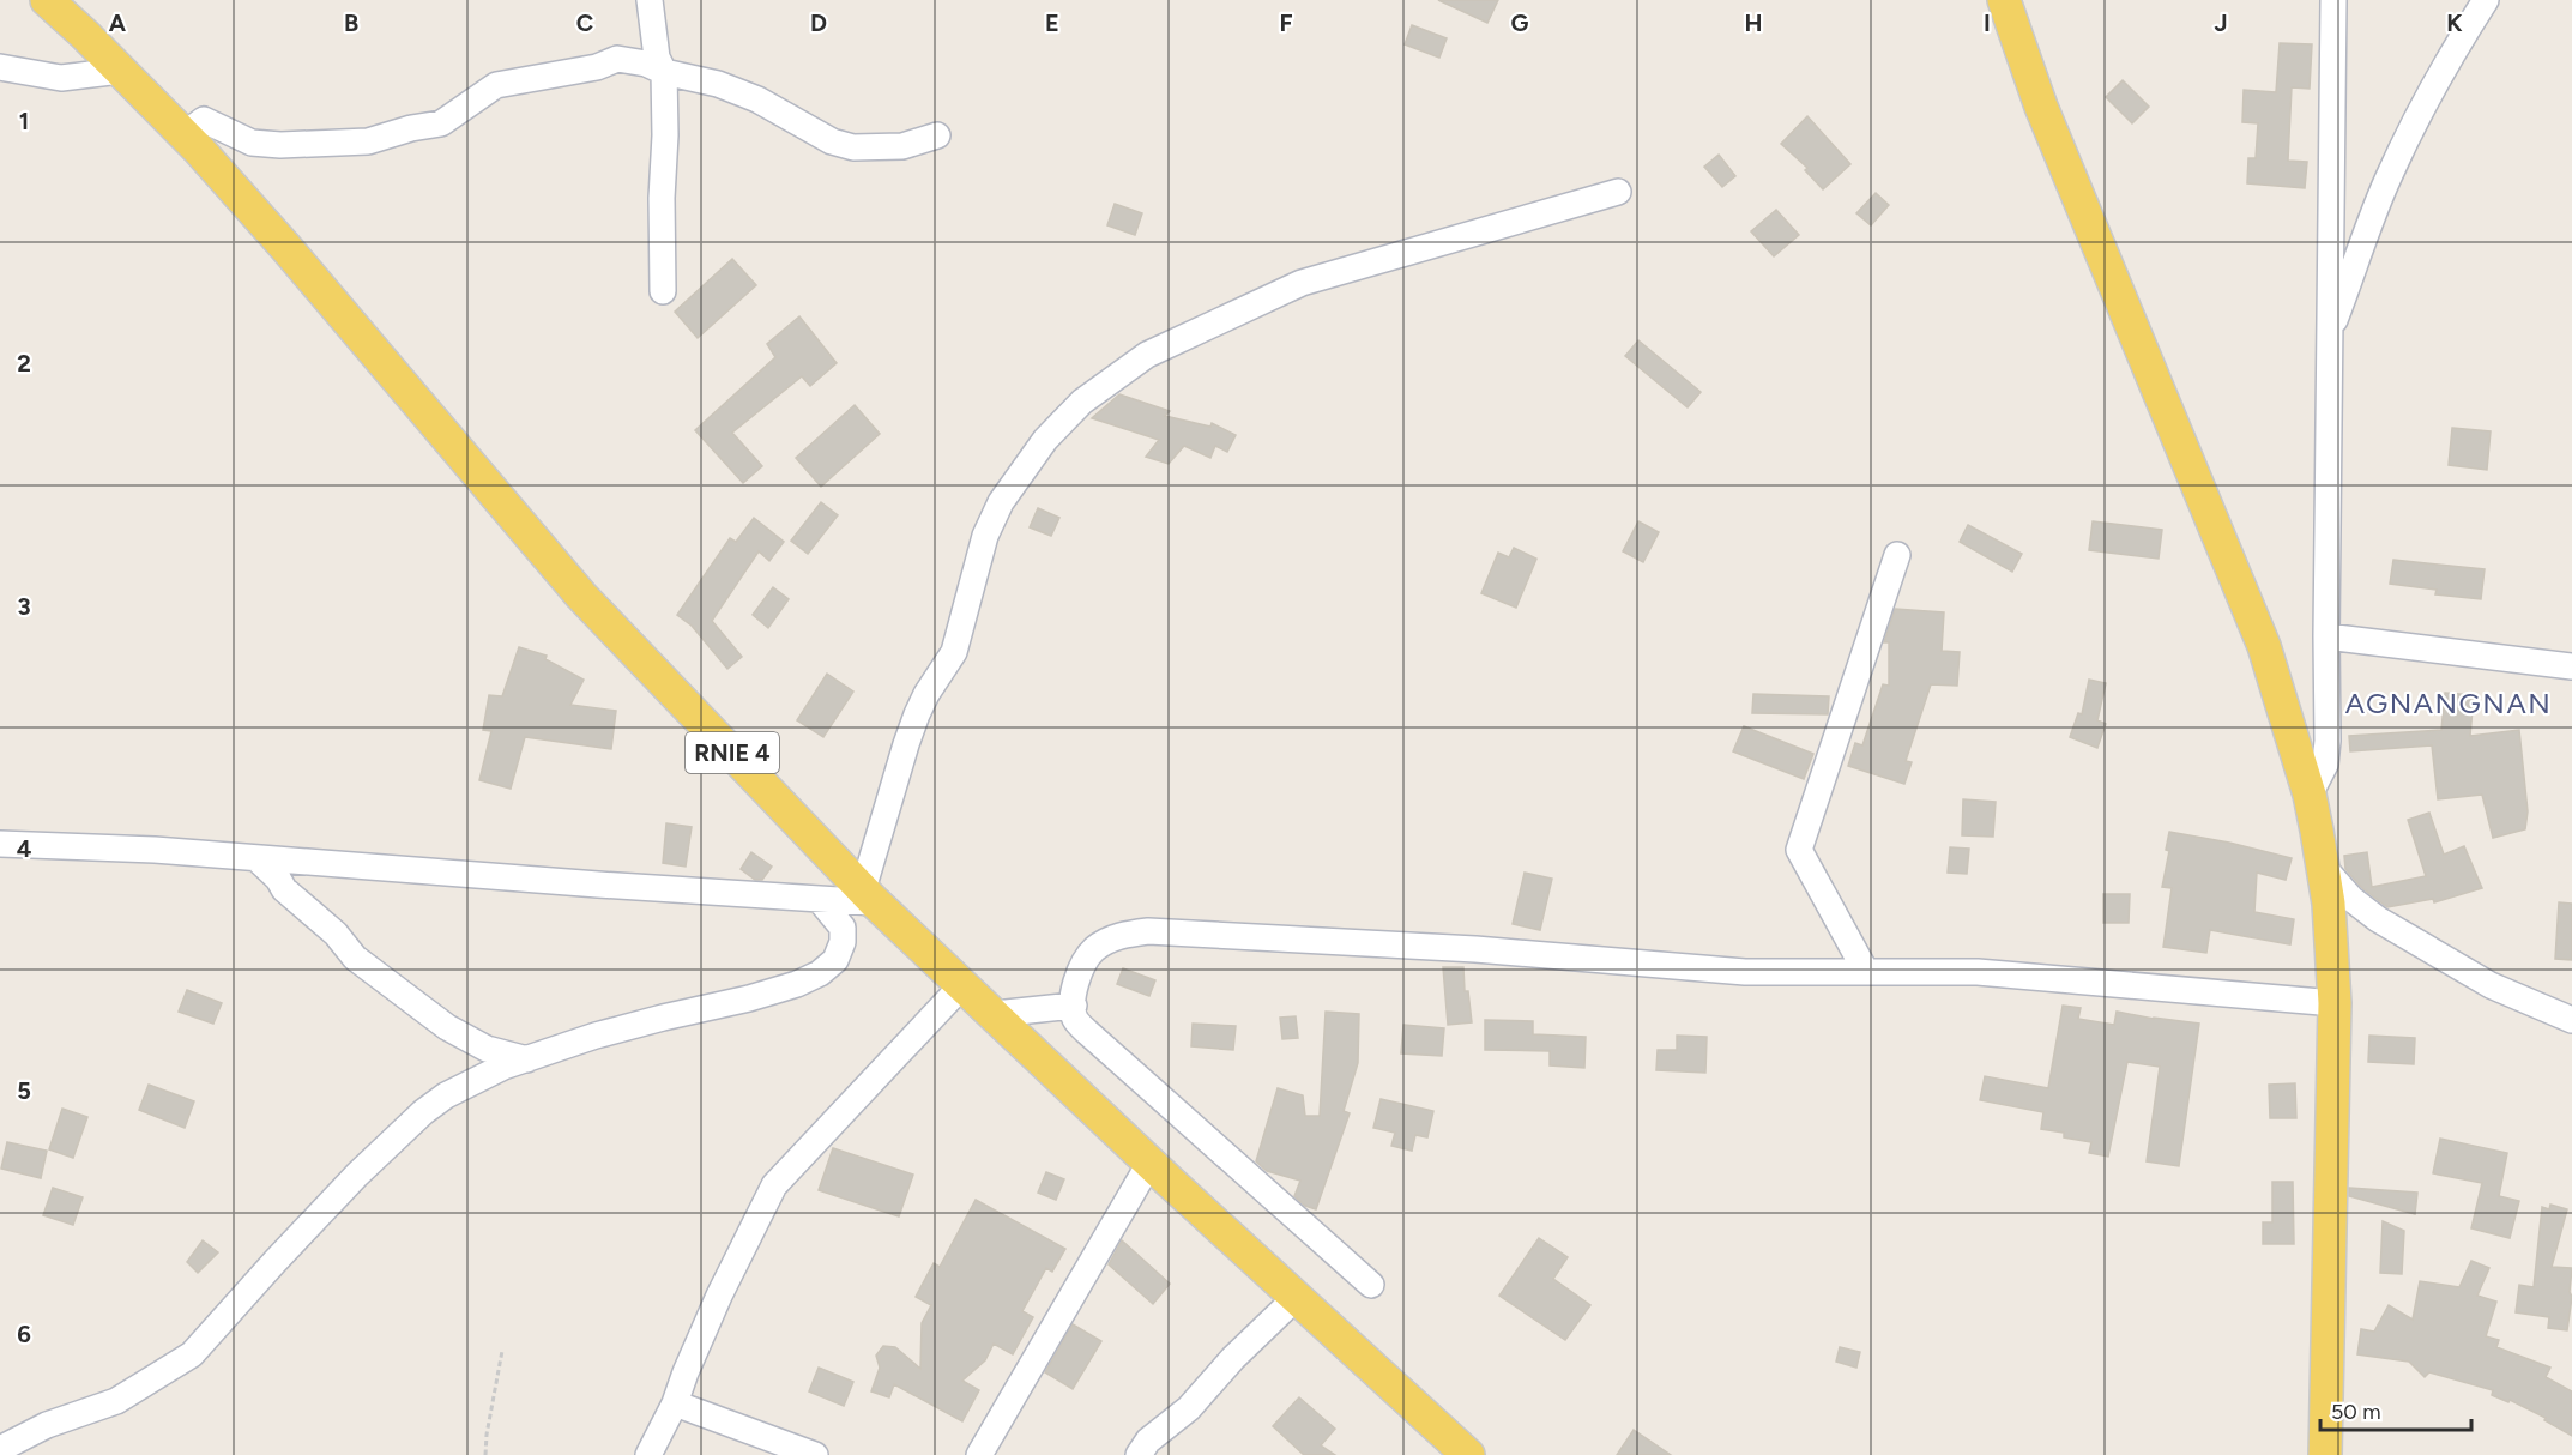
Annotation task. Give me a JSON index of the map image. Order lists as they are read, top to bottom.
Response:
{
  "streets": {
    "main road": ["RNIE 4"]
  },
  "districts": ["AGNANGNAN"],
  "scale_bar": "50 m",
  "grid": {
    "columns": [
      "A",
      "B",
      "C",
      "D",
      "E",
      "F",
      "G",
      "H",
      "I",
      "J",
      "K"
    ],
    "rows": [
      "1",
      "2",
      "3",
      "4",
      "5",
      "6"
    ]
  }
}
